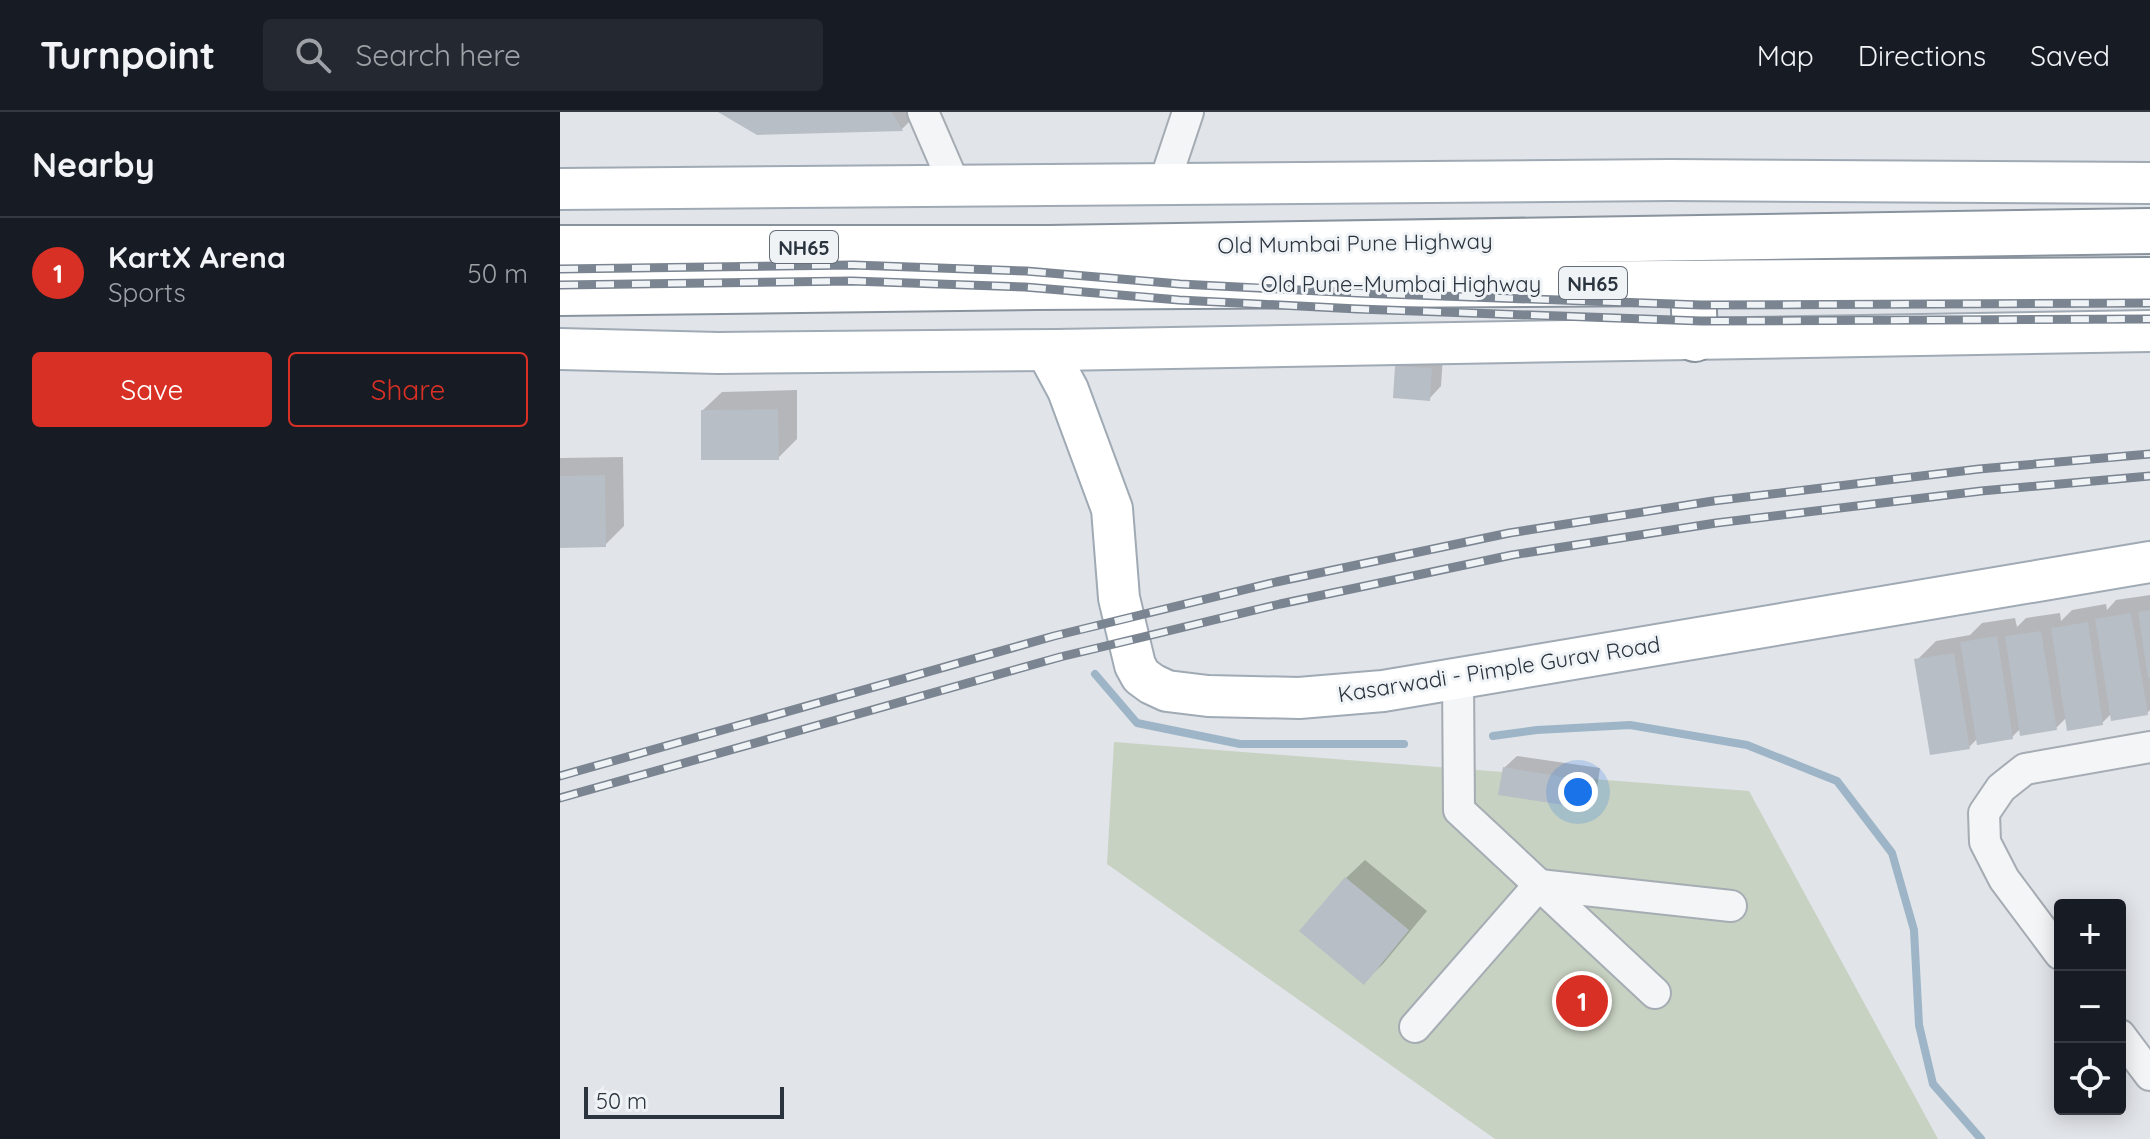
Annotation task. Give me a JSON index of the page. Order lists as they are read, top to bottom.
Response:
{
  "streets": {
    "highway": ["Old Mumbai Pune Highway", "NH65", "Old Pune–Mumbai Highway"],
    "main road": ["Kasarwadi - Pimple Gurav Road"]
  },
  "scale_bar": "50 m",
  "page": {
    "header": "Turnpoint",
    "search": "Search here",
    "nav": ["Map", "Directions", "Saved"],
    "heading": "Nearby",
    "list": [
      {
        "mark": "1",
        "name": "KartX Arena",
        "note": "Sports",
        "value": "50 m"
      }
    ],
    "buttons": ["Save", "Share"],
    "map_buttons": ["+", "−"],
    "pins": "1",
    "scale": "50 m"
  }
}
